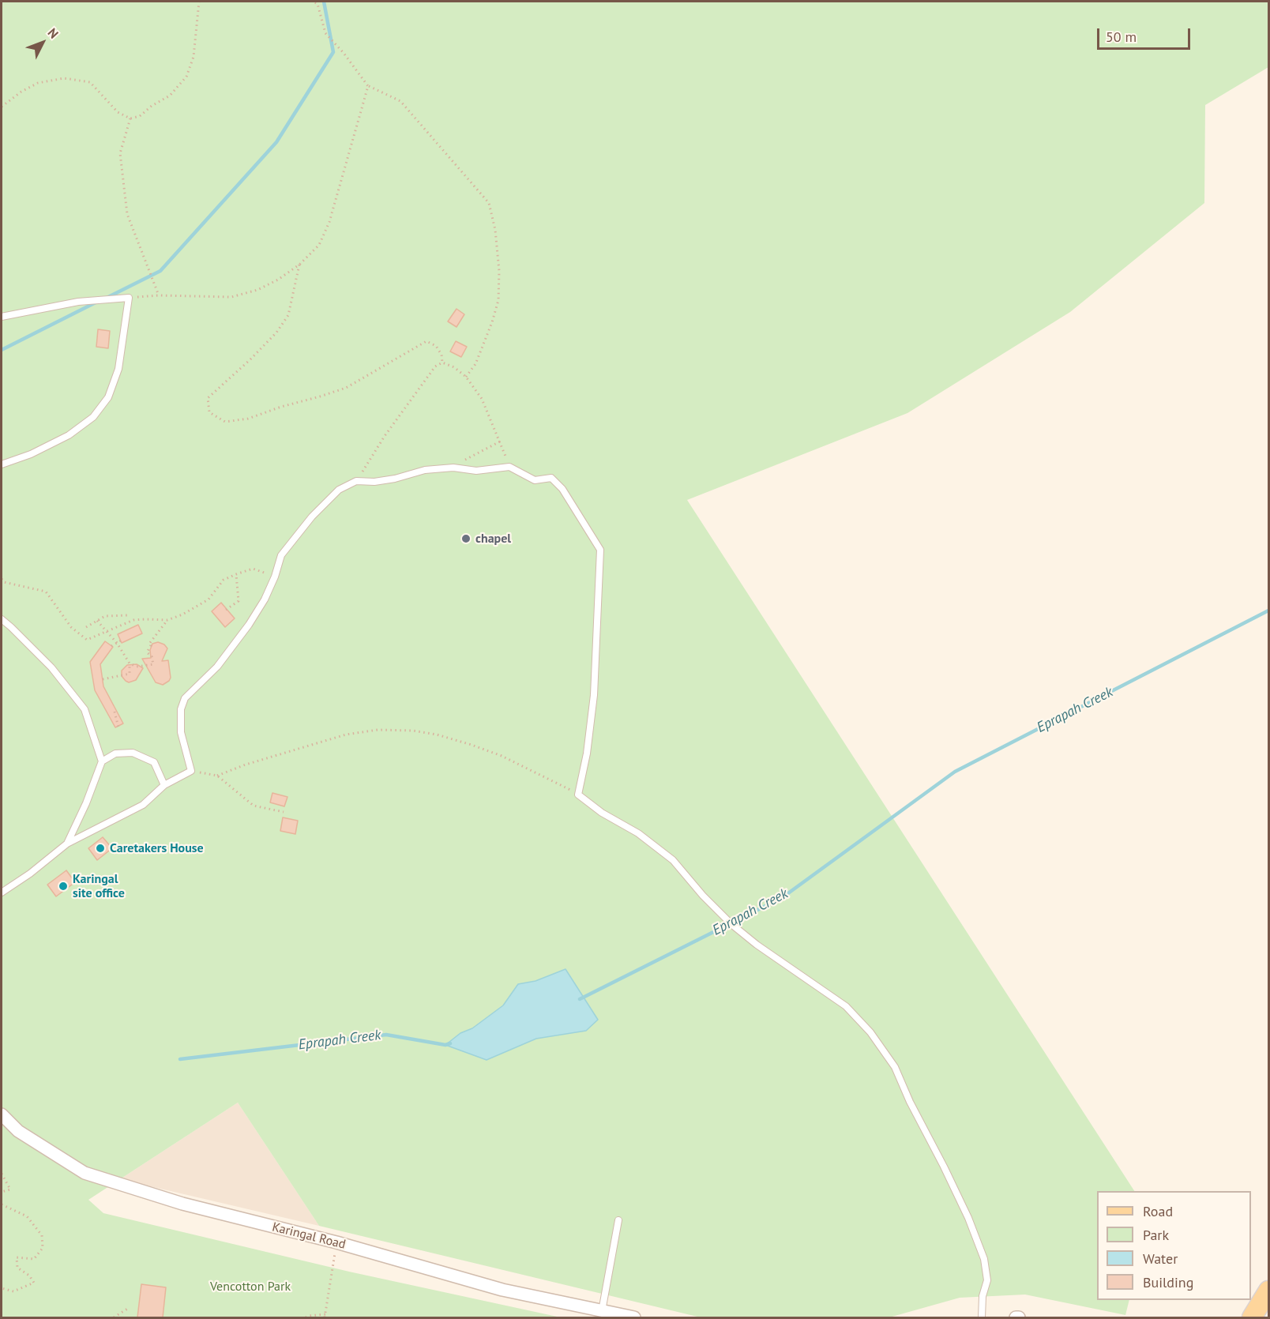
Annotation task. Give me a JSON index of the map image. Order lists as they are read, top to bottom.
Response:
{
  "streets": {
    "street": ["Karingal Road"]
  },
  "water": ["Eprapah Creek"],
  "parks": ["Vencotton Park"],
  "places": ["chapel", "Caretakers House", "Karingal site office"],
  "legend": [
    "Road",
    "Park",
    "Water",
    "Building"
  ],
  "scale_bar": "50 m",
  "north": "top right"
}
